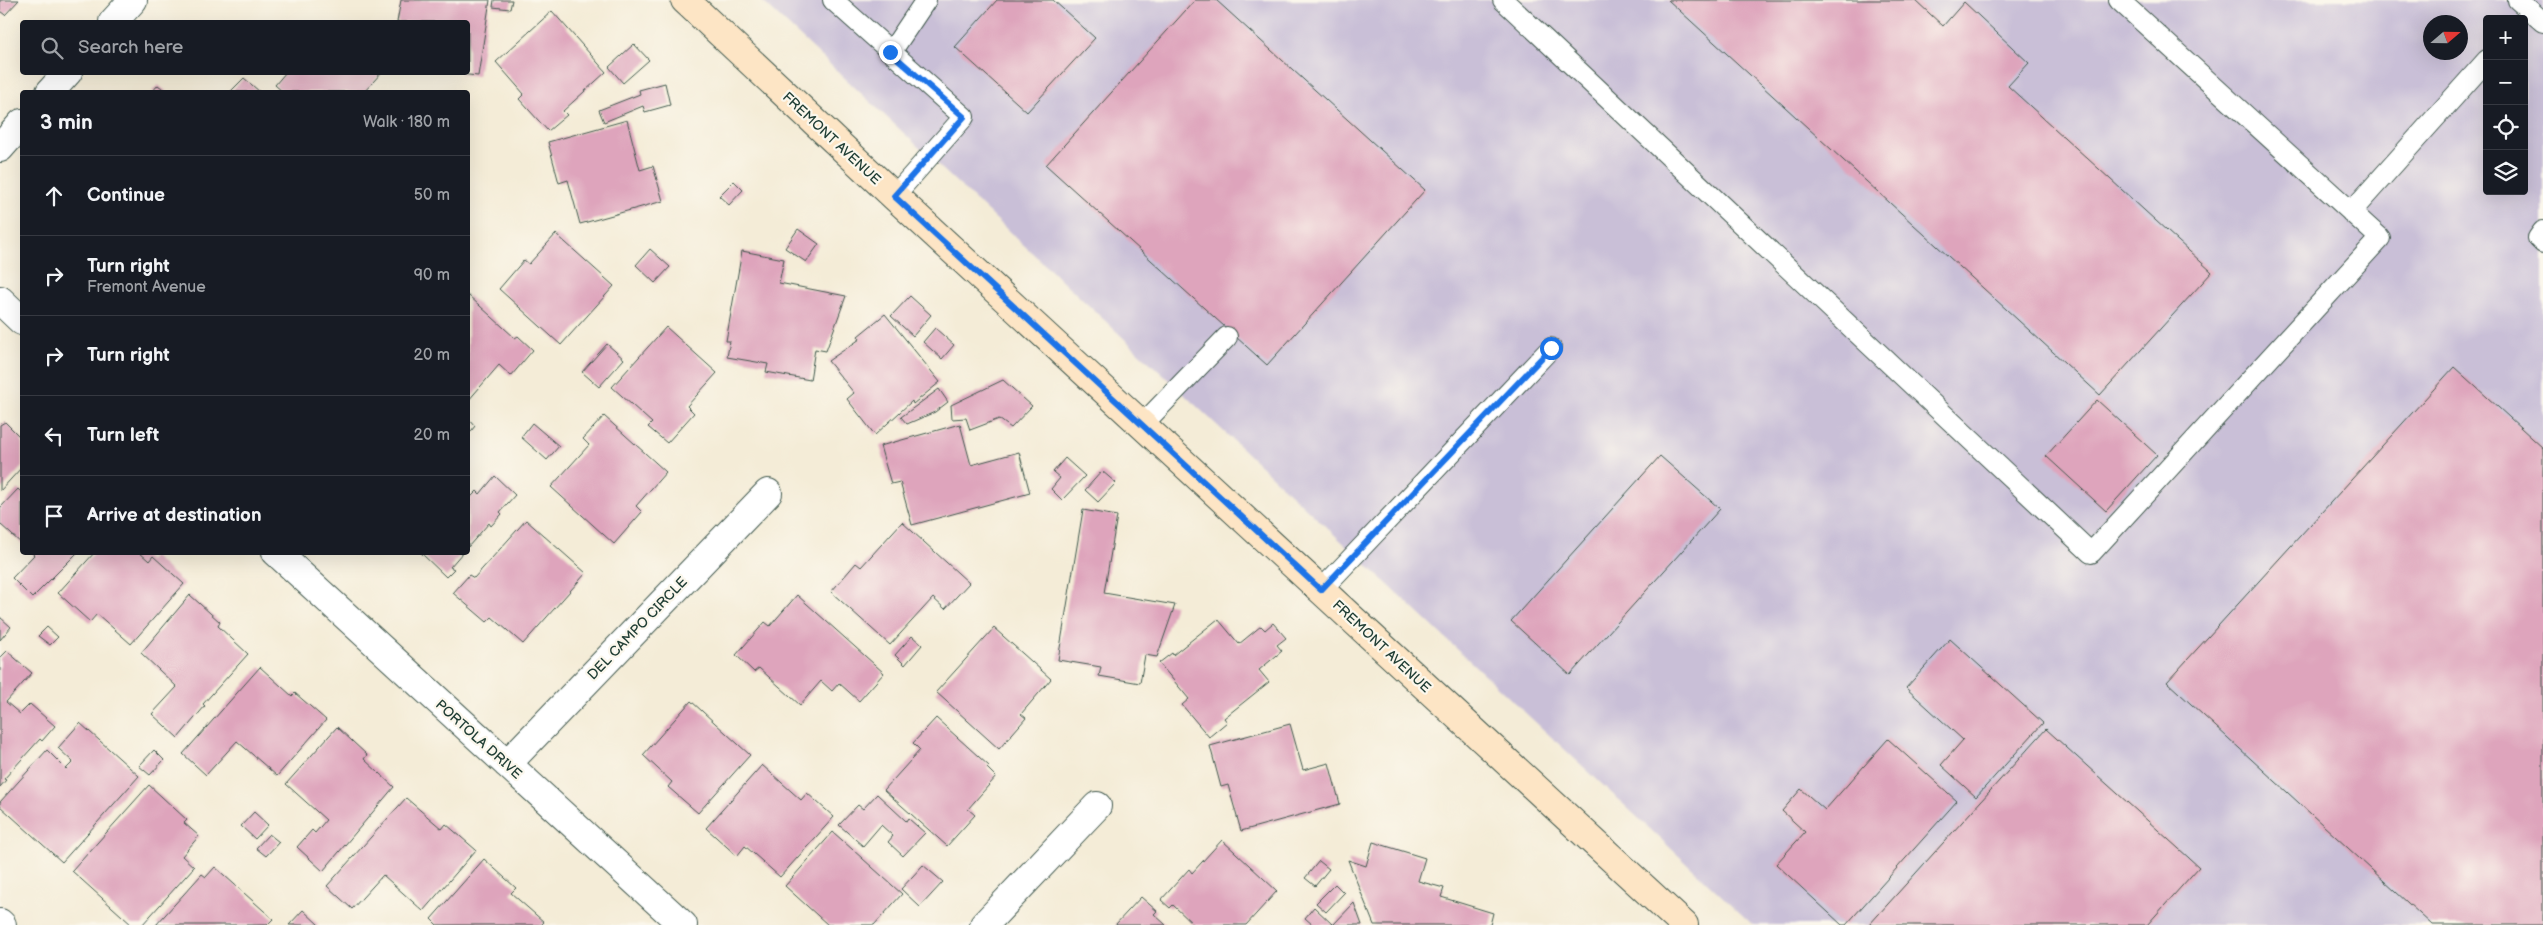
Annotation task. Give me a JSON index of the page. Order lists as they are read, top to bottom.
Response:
{
  "streets": {
    "street": ["FREMONT AVENUE", "DEL CAMPO CIRCLE", "PORTOLA DRIVE"]
  },
  "crossings": [
    ["DEL CAMPO CIRCLE", "PORTOLA DRIVE"]
  ],
  "north": "right",
  "page": {
    "map_buttons": ["+", "−"],
    "search": "Search here",
    "heading": ["3 min", "Walk · 180 m"],
    "list": [
      ["Continue", "50 m"],
      ["Turn right", "Fremont Avenue", "90 m"],
      ["Turn right", "20 m"],
      ["Turn left", "20 m"],
      "Arrive at destination"
    ]
  }
}
